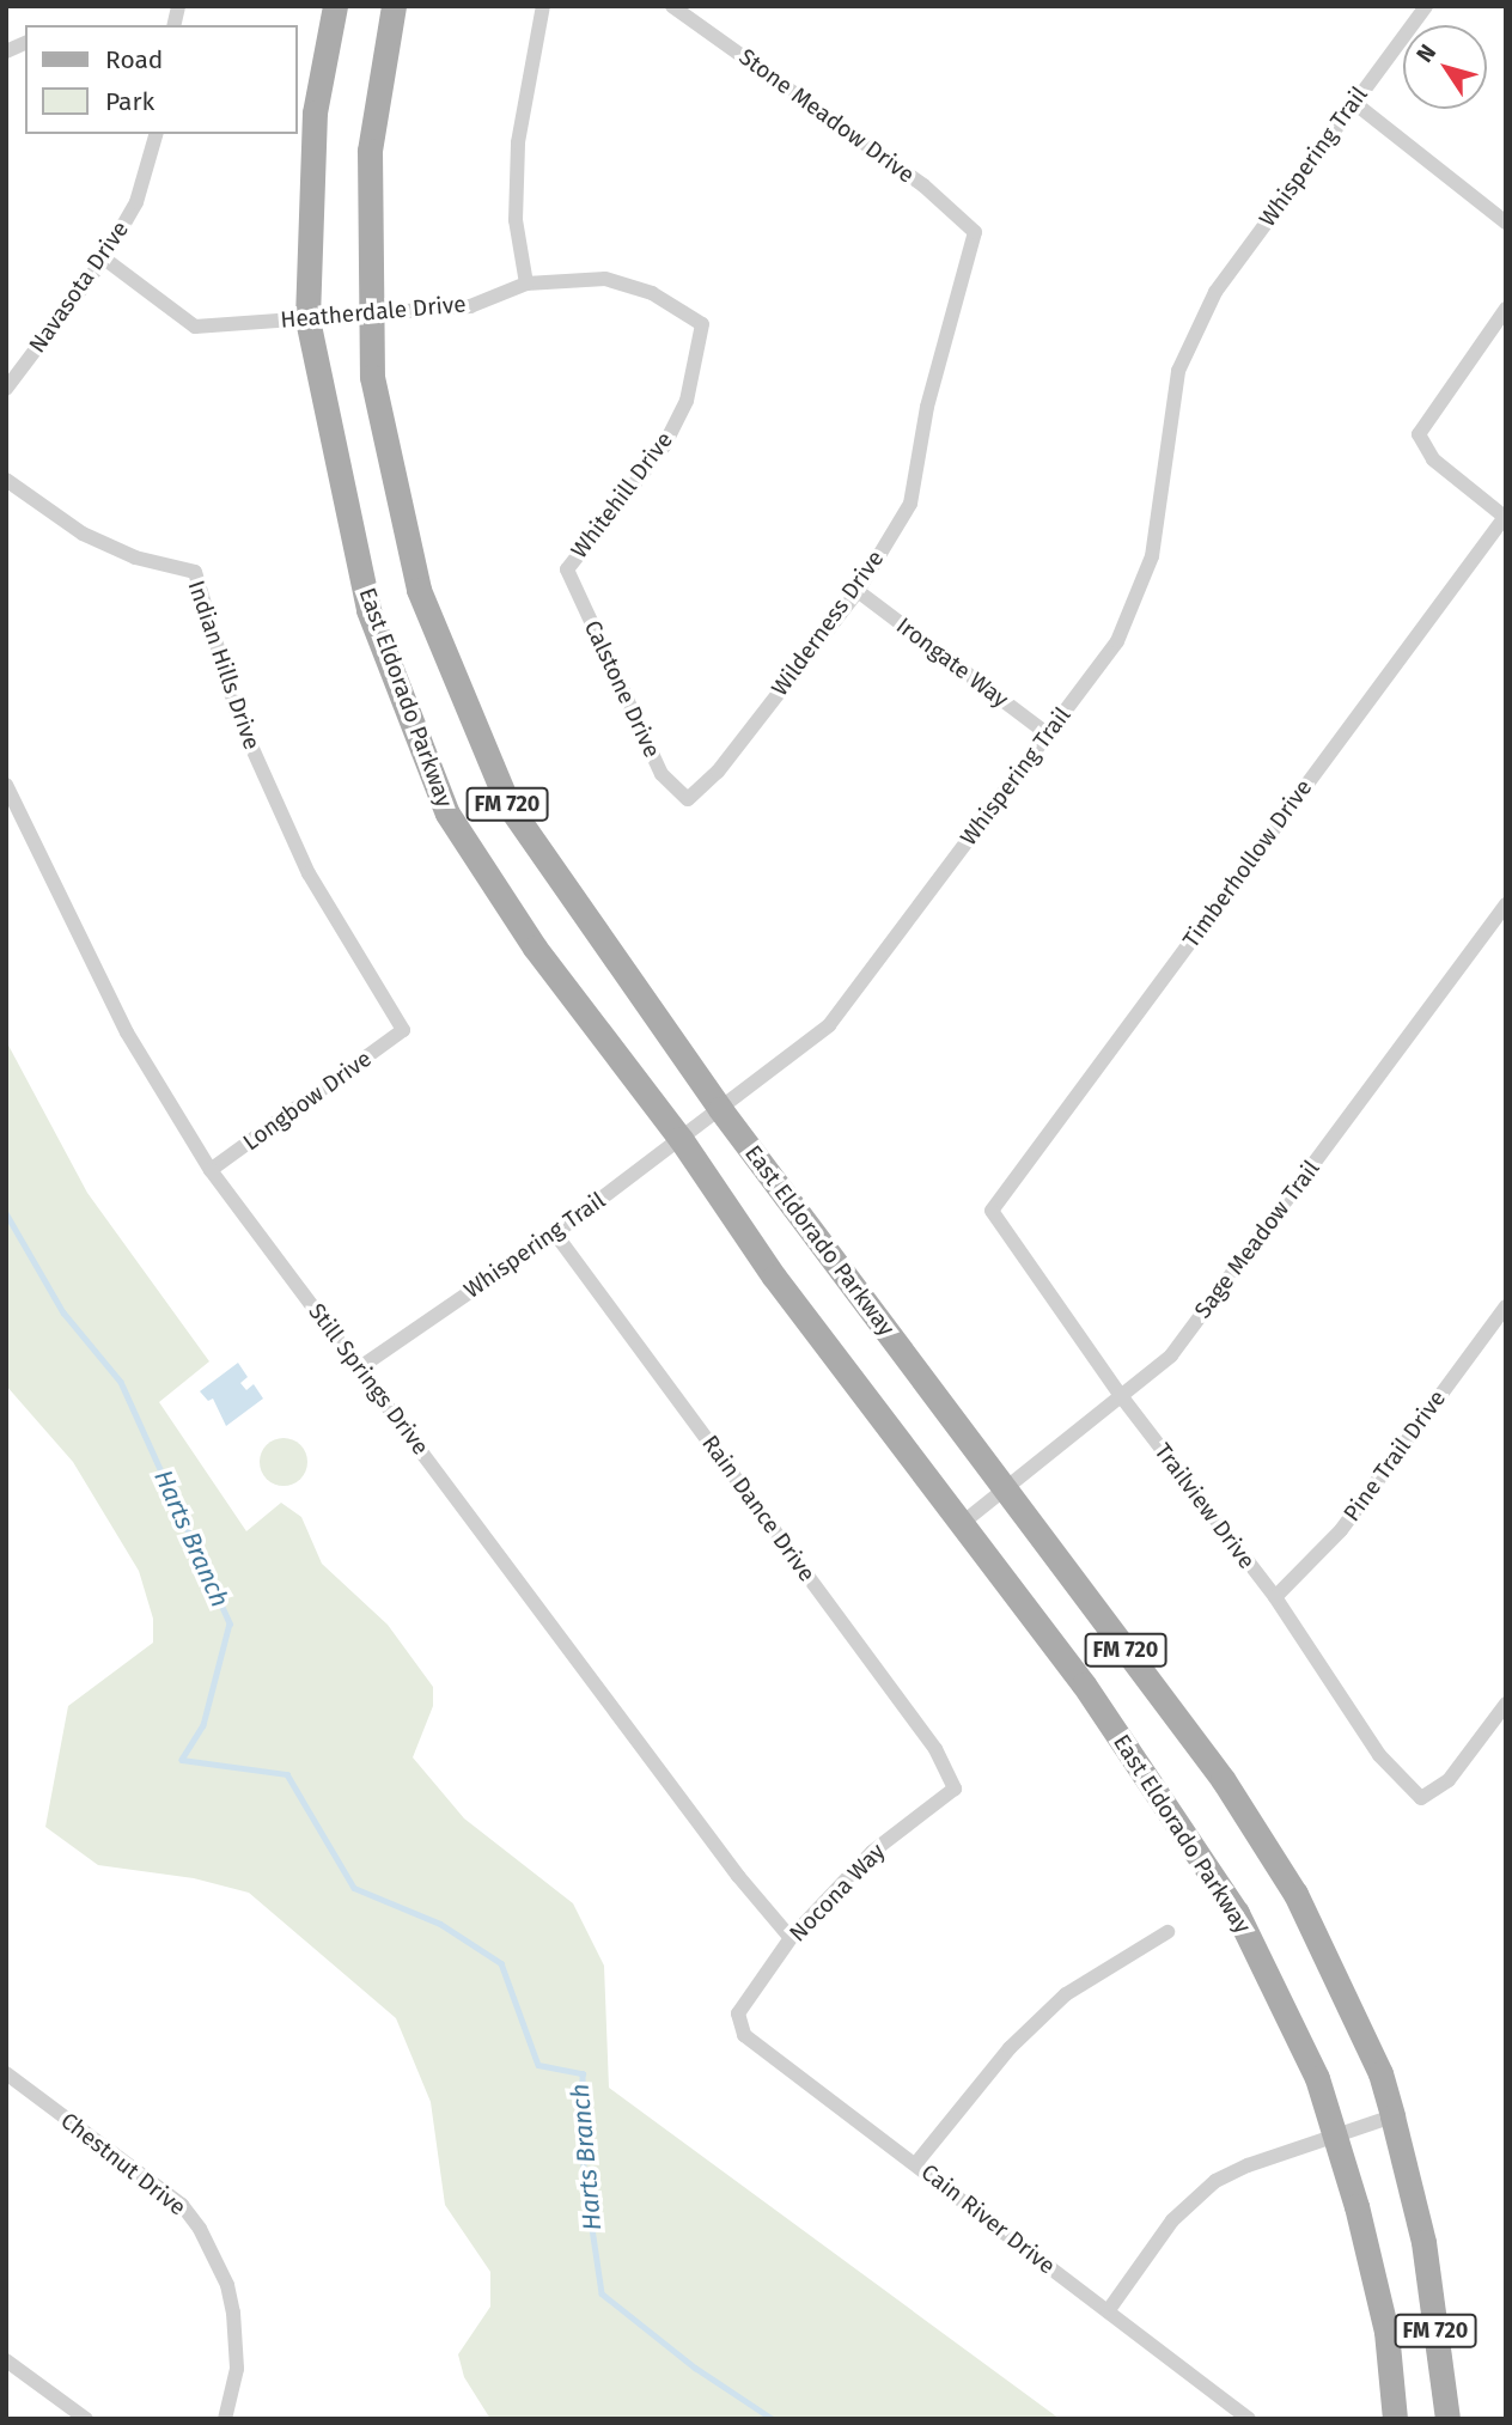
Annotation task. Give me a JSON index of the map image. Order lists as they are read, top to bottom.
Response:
{
  "streets": {
    "main road": ["East Eldorado Parkway", "FM 720"],
    "street": [
      "Stone Meadow Drive",
      "Whispering Trail",
      "Navasota Drive",
      "Heatherdale Drive",
      "Whitehill Drive",
      "Wilderness Drive",
      "Irongate Way",
      "Indian Hills Drive",
      "Calstone Drive",
      "Timberhollow Drive",
      "Longbow Drive",
      "Sage Meadow Trail",
      "Still Springs Drive",
      "Pine Trail Drive",
      "Trailview Drive",
      "Rain Dance Drive",
      "Nocona Way",
      "Chestnut Drive",
      "Cain River Drive"
    ]
  },
  "crossings": [
    ["Stone Meadow Drive", "Wilderness Drive"],
    ["Whispering Trail", "Irongate Way"],
    ["Whispering Trail", "East Eldorado Parkway"],
    ["Whispering Trail", "Still Springs Drive"],
    ["Whispering Trail", "Rain Dance Drive"],
    ["Navasota Drive", "Heatherdale Drive"],
    ["Heatherdale Drive", "Whitehill Drive"],
    ["Heatherdale Drive", "East Eldorado Parkway"],
    ["Whitehill Drive", "Calstone Drive"],
    ["Wilderness Drive", "Irongate Way"],
    ["Wilderness Drive", "Calstone Drive"],
    ["Indian Hills Drive", "Longbow Drive"],
    ["East Eldorado Parkway", "Sage Meadow Trail"],
    ["Timberhollow Drive", "Trailview Drive"],
    ["Longbow Drive", "Still Springs Drive"],
    ["Sage Meadow Trail", "Trailview Drive"],
    ["Still Springs Drive", "Nocona Way"],
    ["Pine Trail Drive", "Trailview Drive"],
    ["Rain Dance Drive", "Nocona Way"],
    ["Nocona Way", "Cain River Drive"]
  ],
  "water": ["Harts Branch"],
  "legend": ["Road", "Park"],
  "north": "top left"
}
